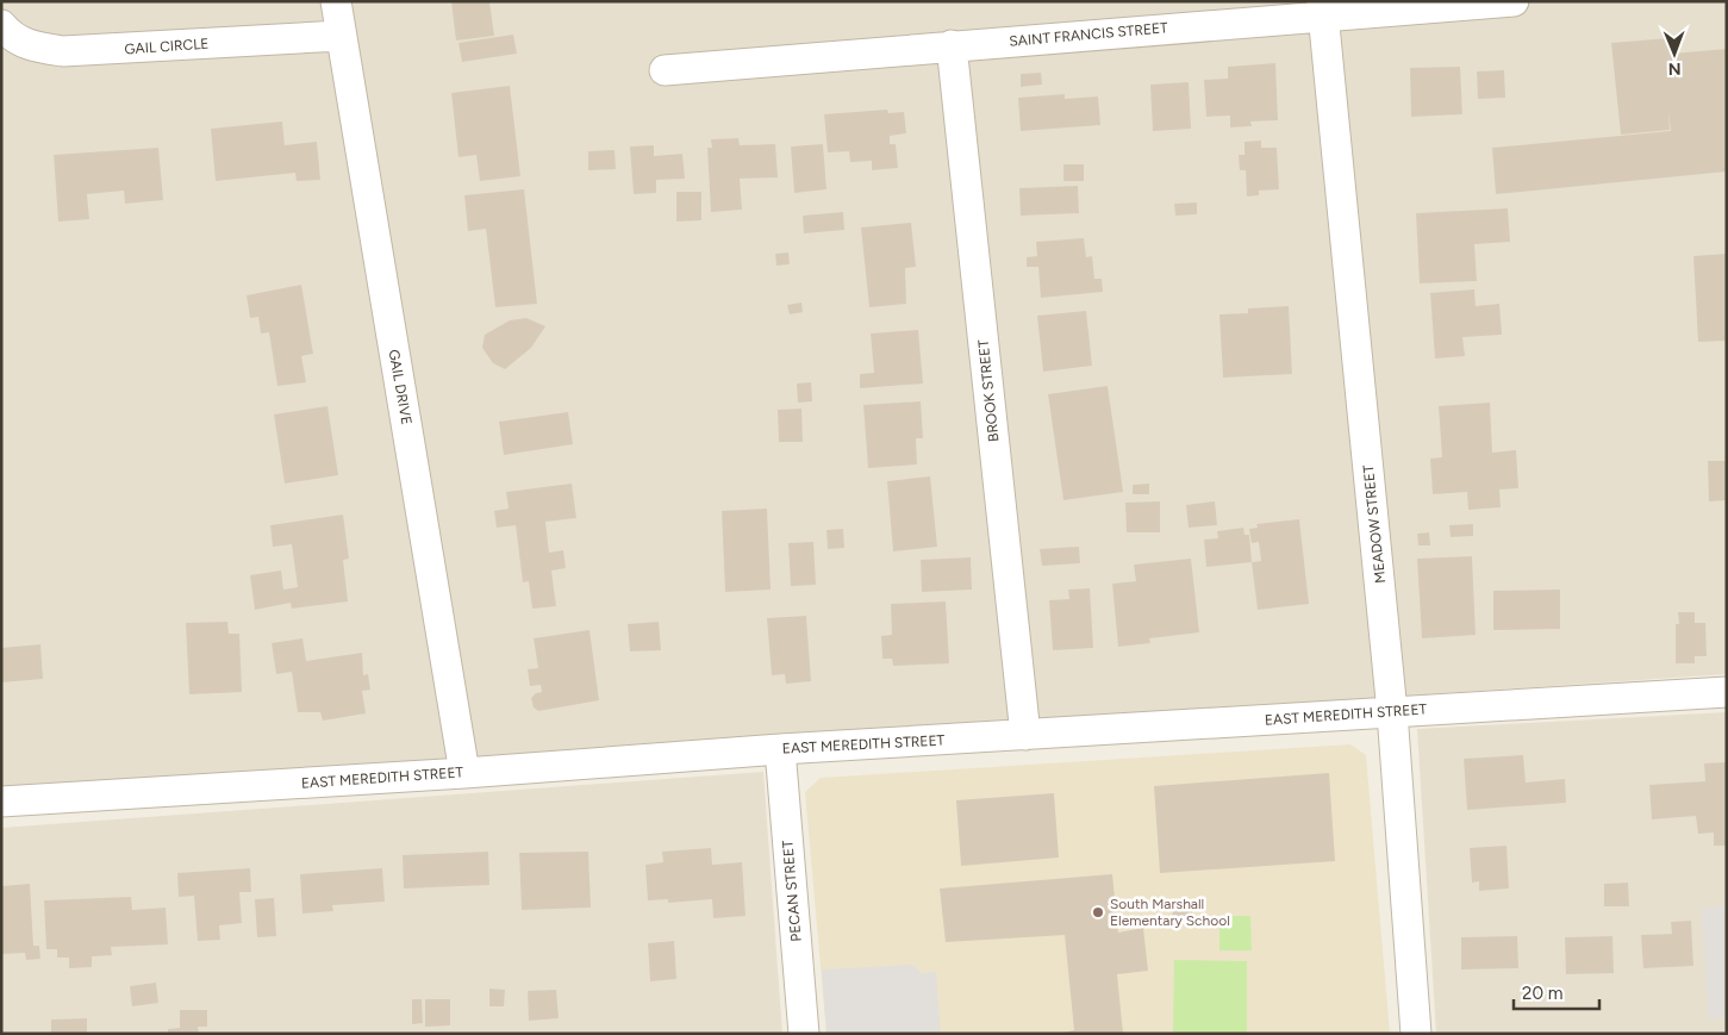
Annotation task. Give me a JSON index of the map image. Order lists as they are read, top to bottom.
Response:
{
  "streets": {
    "street": [
      "SAINT FRANCIS STREET",
      "GAIL CIRCLE",
      "GAIL DRIVE",
      "BROOK STREET",
      "MEADOW STREET",
      "EAST MEREDITH STREET",
      "PECAN STREET"
    ]
  },
  "crossings": [
    ["SAINT FRANCIS STREET", "BROOK STREET"],
    ["SAINT FRANCIS STREET", "MEADOW STREET"],
    ["GAIL CIRCLE", "GAIL DRIVE"],
    ["GAIL DRIVE", "EAST MEREDITH STREET"],
    ["BROOK STREET", "EAST MEREDITH STREET"],
    ["MEADOW STREET", "EAST MEREDITH STREET"],
    ["EAST MEREDITH STREET", "PECAN STREET"]
  ],
  "places": ["South Marshall Elementary School"],
  "scale_bar": "20 m",
  "north": "bottom"
}
